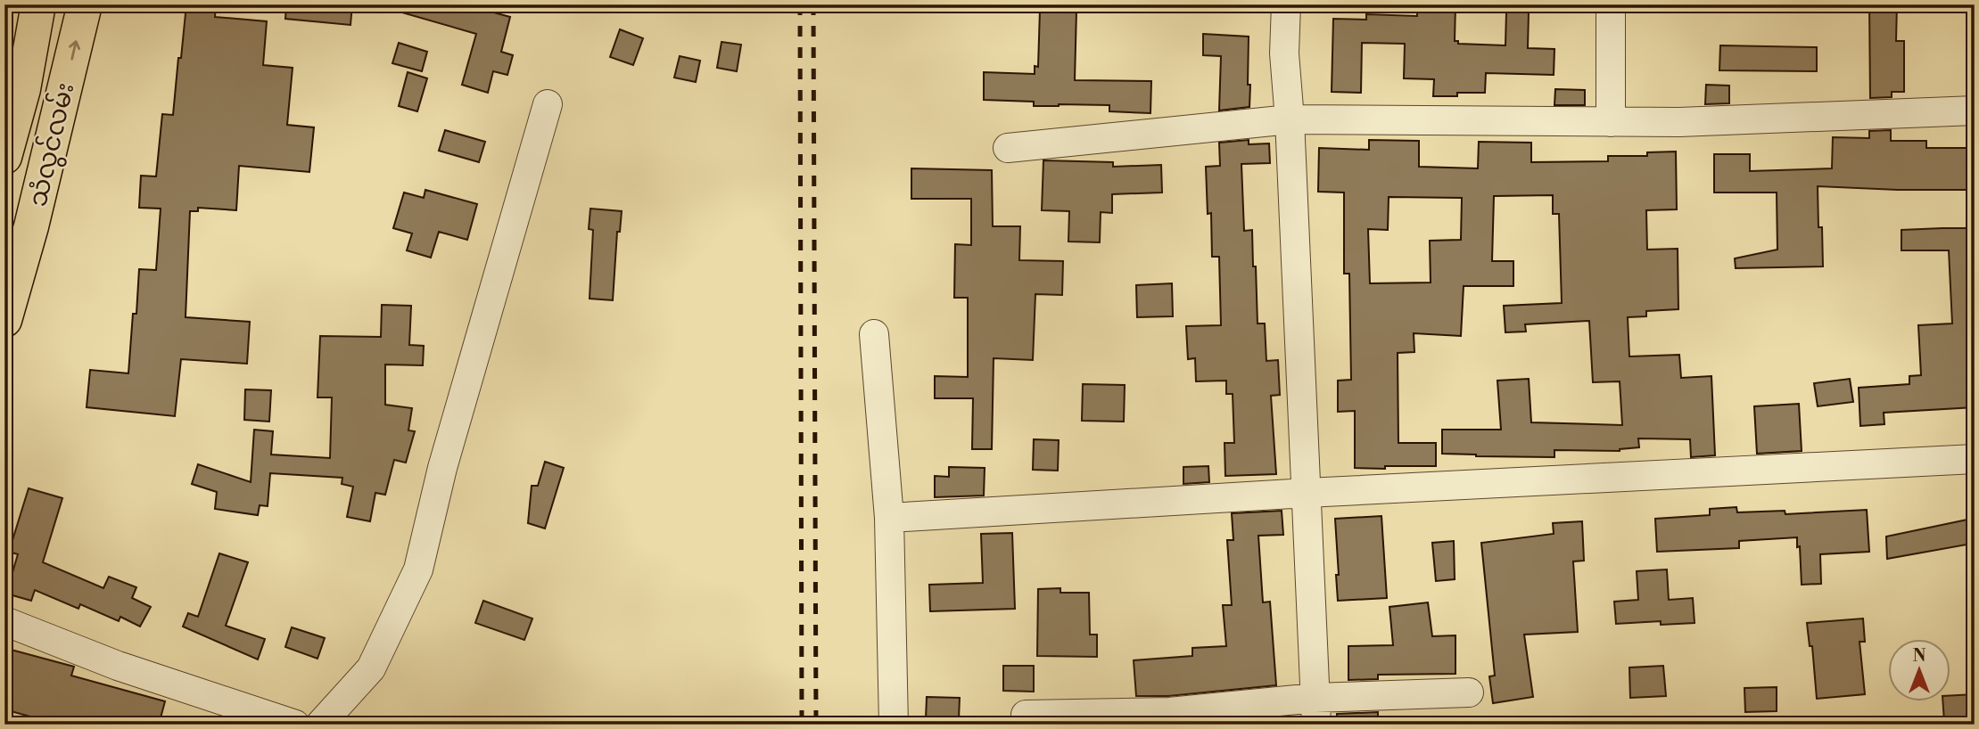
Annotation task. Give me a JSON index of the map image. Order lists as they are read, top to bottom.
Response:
{
  "streets": {
    "main road": ["သံလွင်လမ်း"]
  },
  "north": "top"
}
